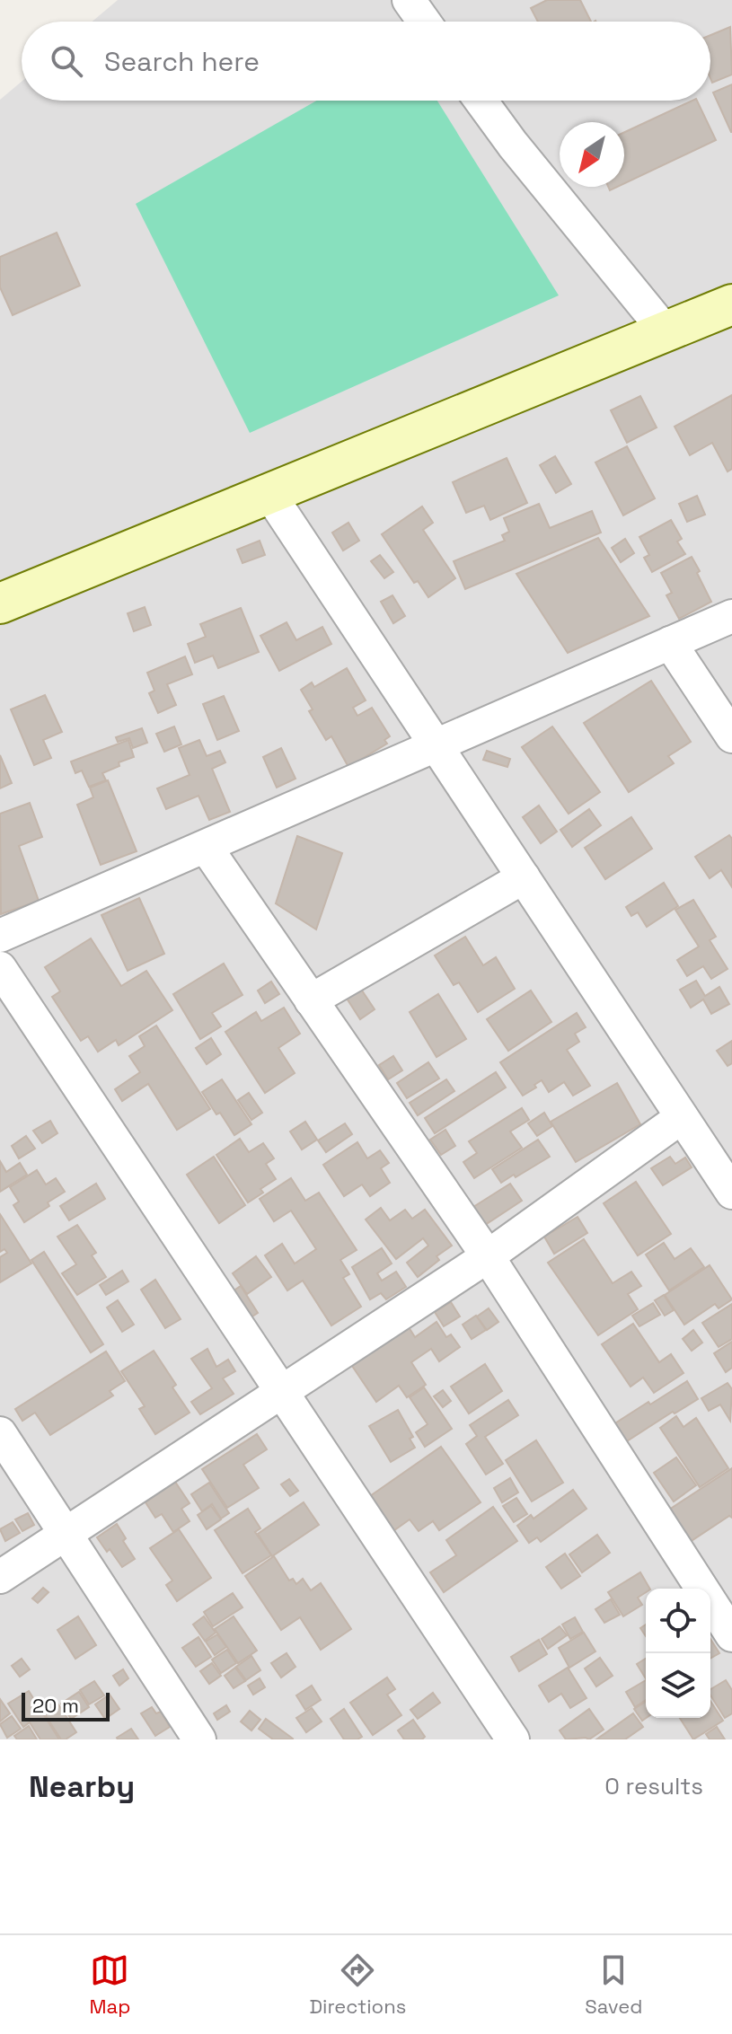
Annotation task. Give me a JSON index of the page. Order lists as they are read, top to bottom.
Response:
{
  "scale_bar": "20 m",
  "north": "bottom left",
  "page": {
    "search": "Search here",
    "scale": "20 m",
    "heading": ["Nearby", "0 results"],
    "nav": ["Map", "Directions", "Saved"]
  }
}
